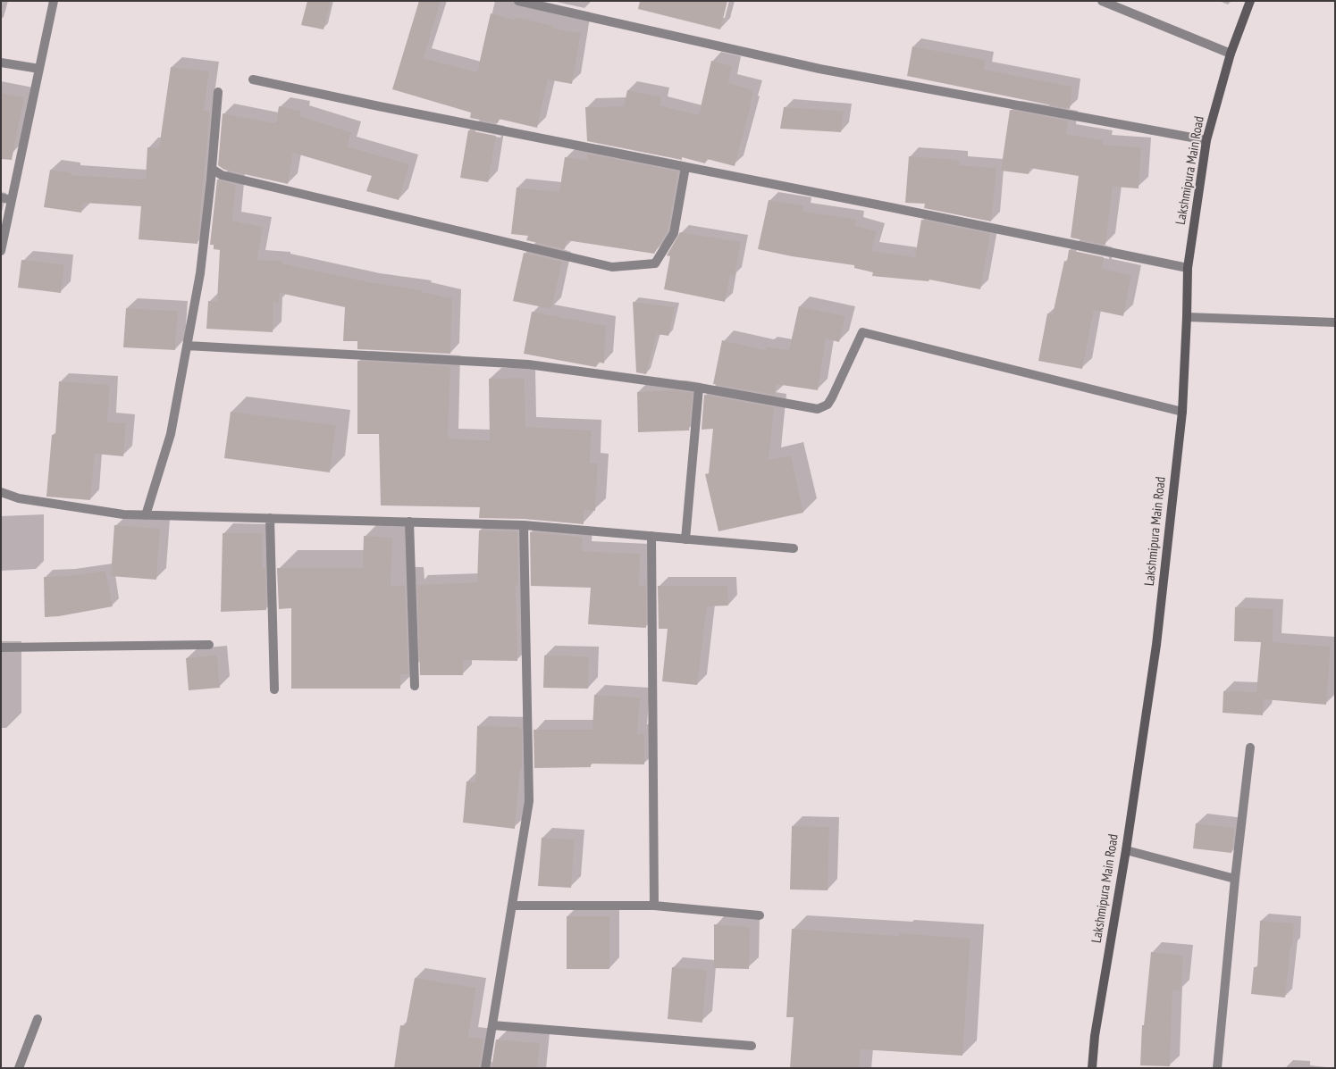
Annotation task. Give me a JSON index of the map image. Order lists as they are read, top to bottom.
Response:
{
  "streets": {
    "main road": ["Lakshmipura Main Road"]
  }
}
